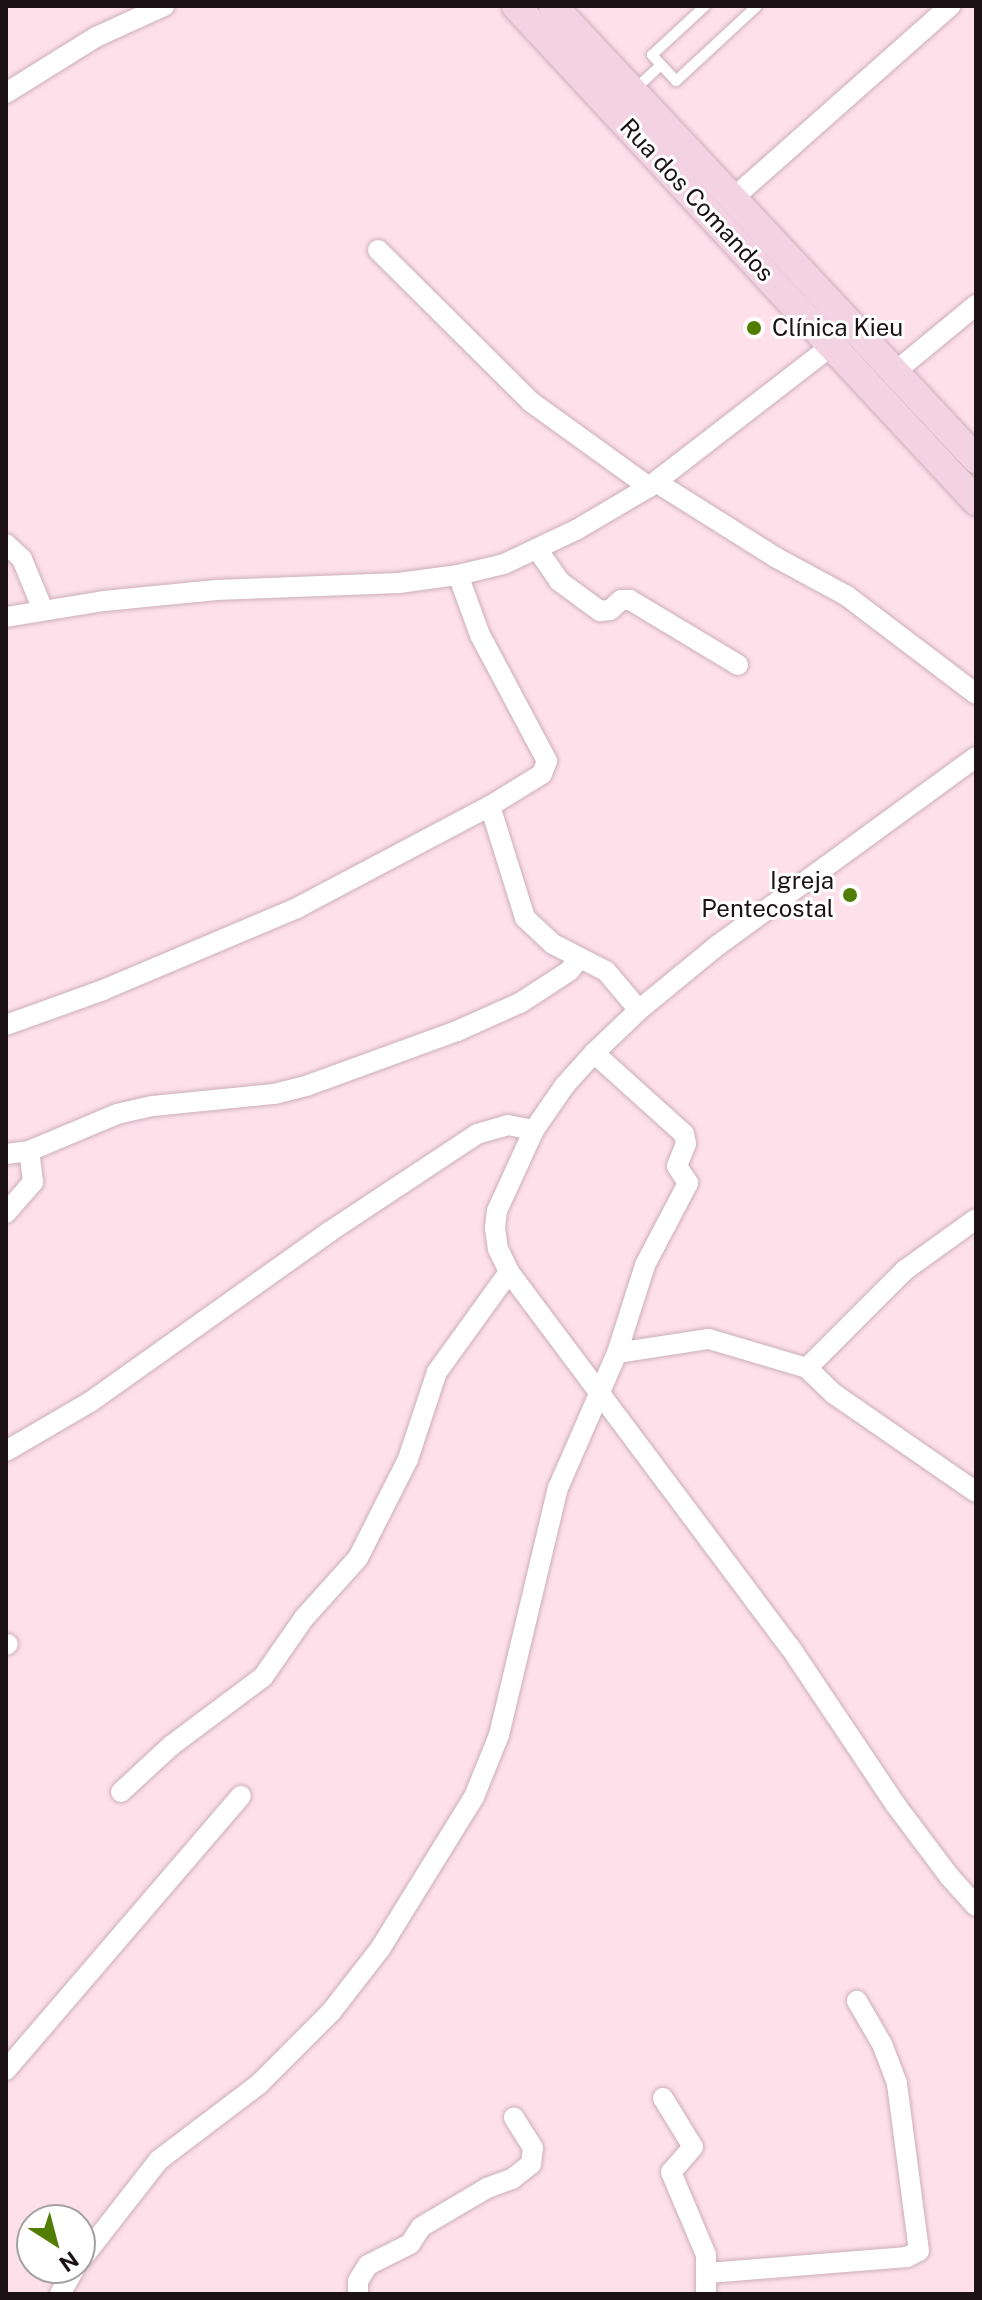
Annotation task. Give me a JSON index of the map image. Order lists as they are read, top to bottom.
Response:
{
  "streets": {
    "main road": ["Rua dos Comandos"]
  },
  "places": ["Clínica Kieu", "Igreja Pentecostal"],
  "north": "bottom right"
}
